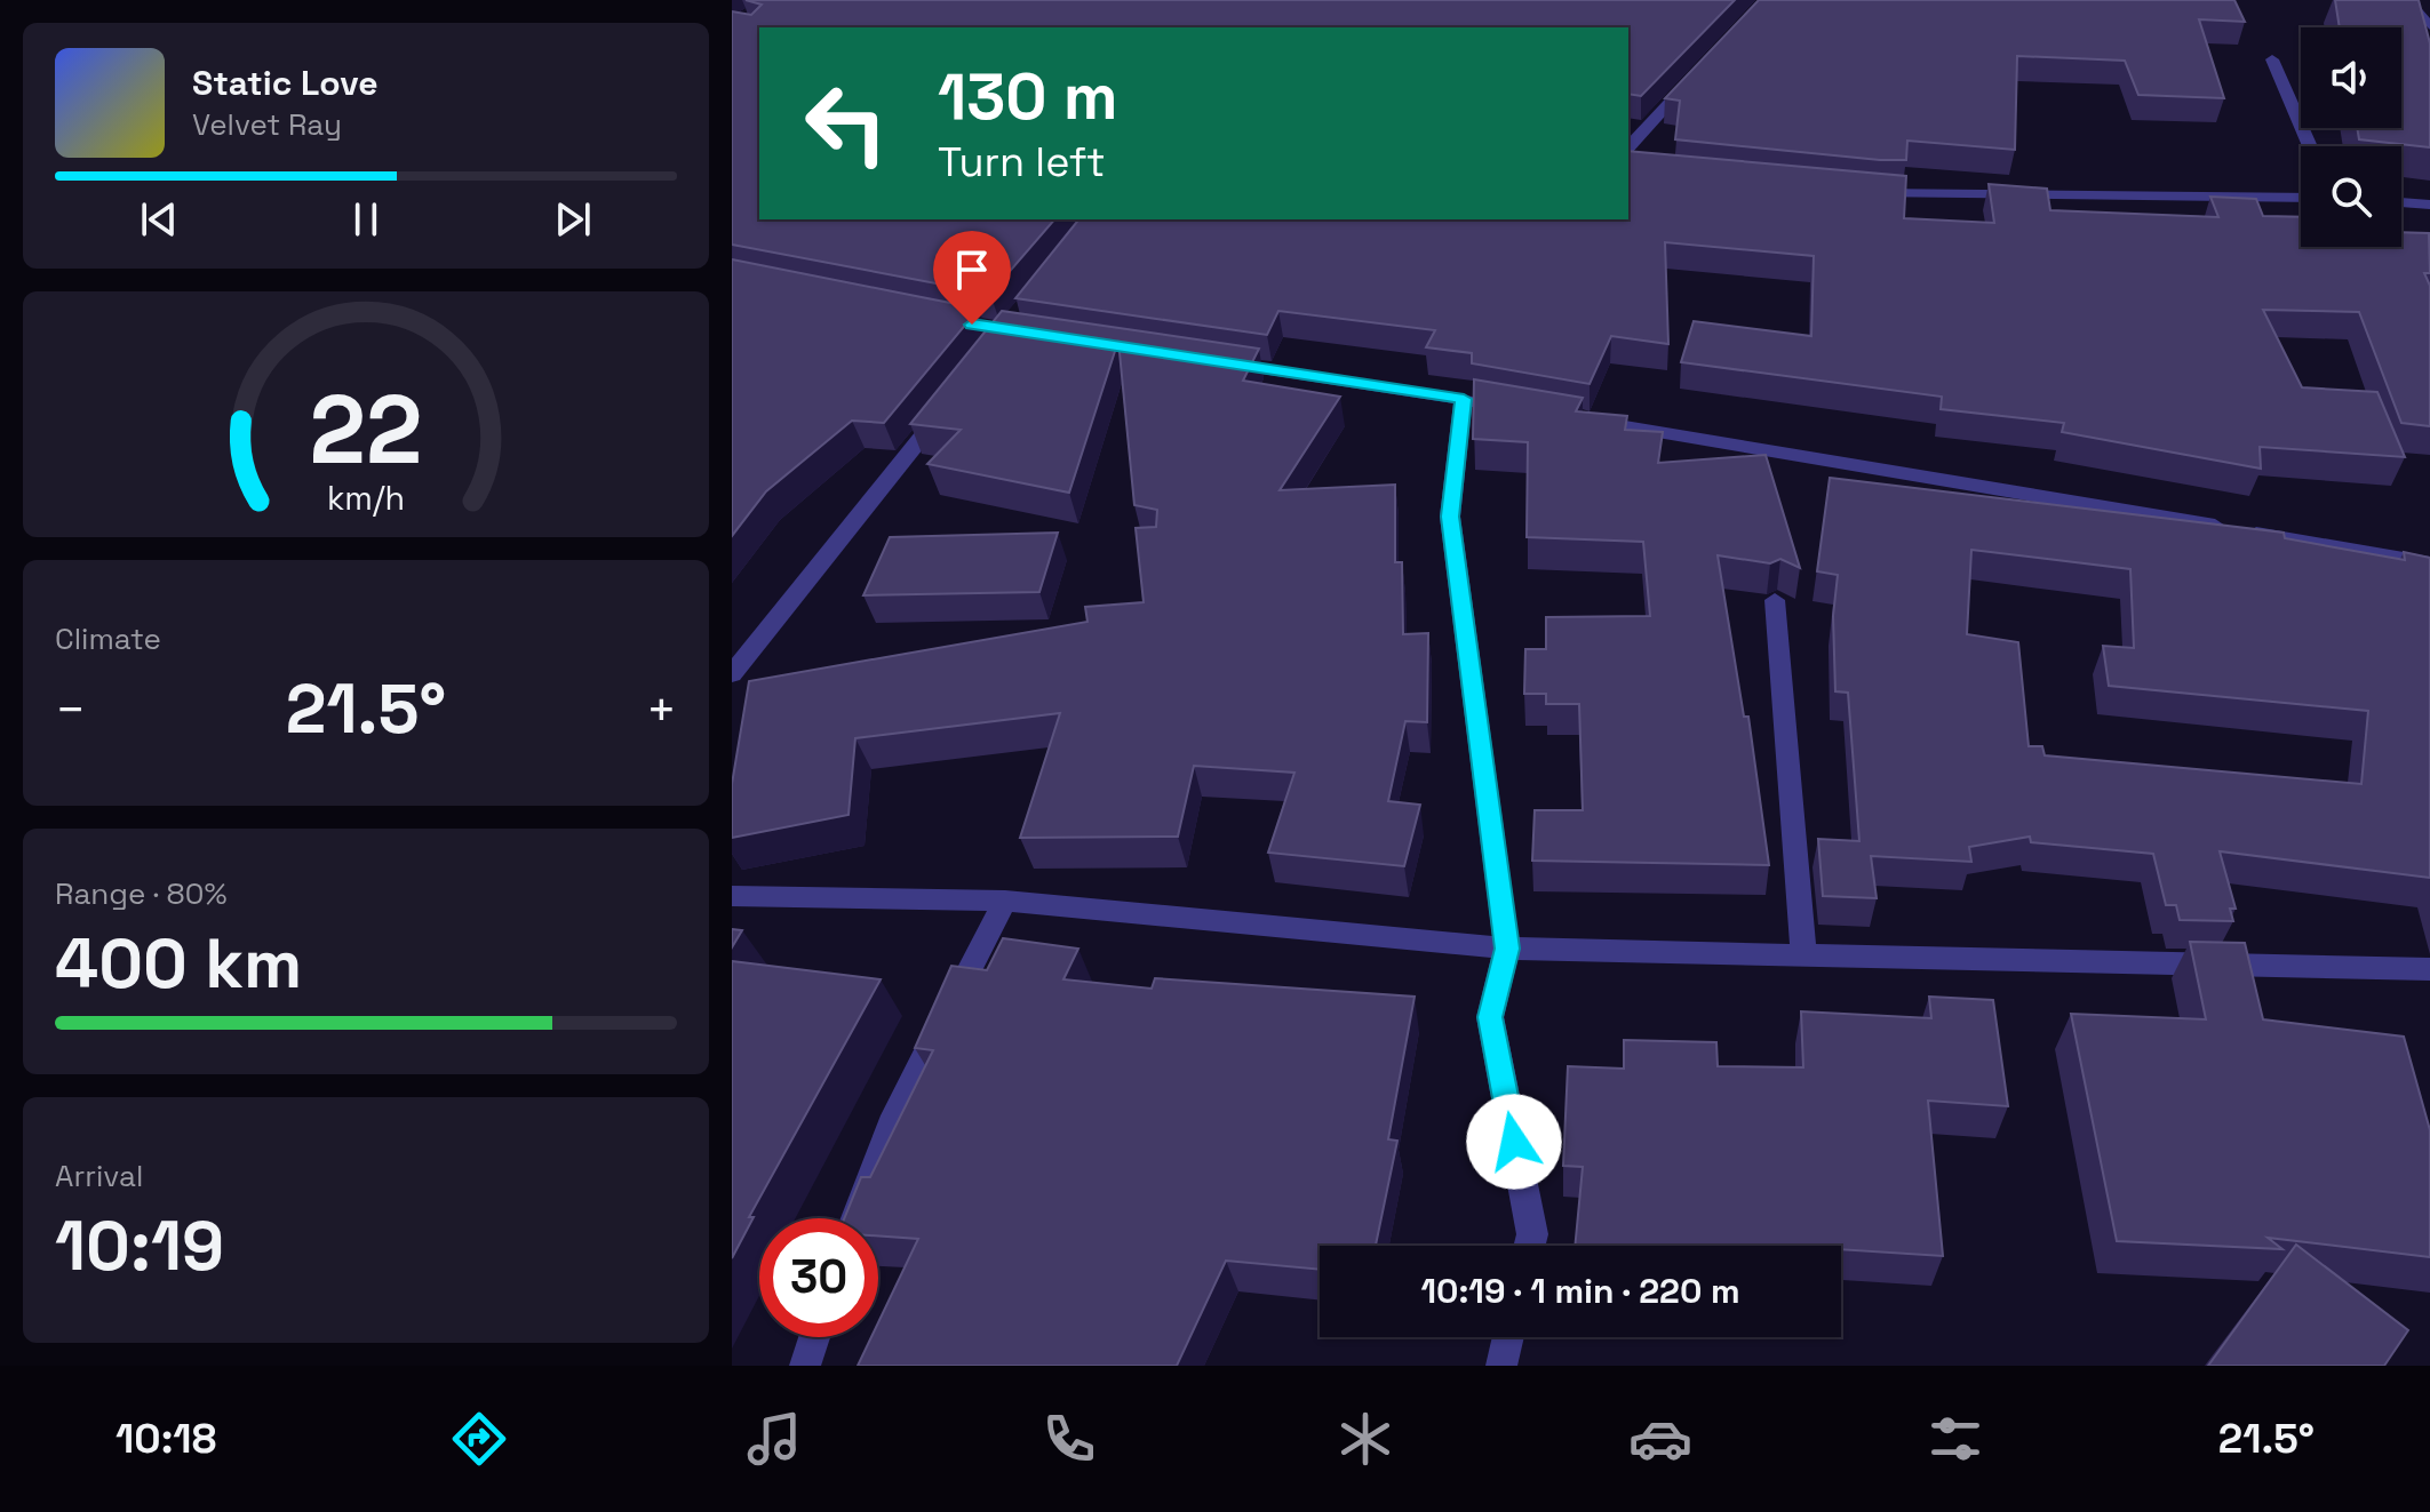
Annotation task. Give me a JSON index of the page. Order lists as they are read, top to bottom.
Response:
{
  "page": {
    "turn": ["130 m", "Turn left"],
    "song": ["Static Love", "Velvet Ray"],
    "tile": [
      "Climate",
      ["Range · 80%", "400 km"],
      ["Arrival", "10:19"]
    ],
    "heat": ["−", "21.5°", "+"],
    "limit": "30",
    "trip": "10:19 · 1 min · 220 m",
    "tabs": ["10:18", "21.5°"],
    "gauge": ["22", "km/h"]
  }
}
